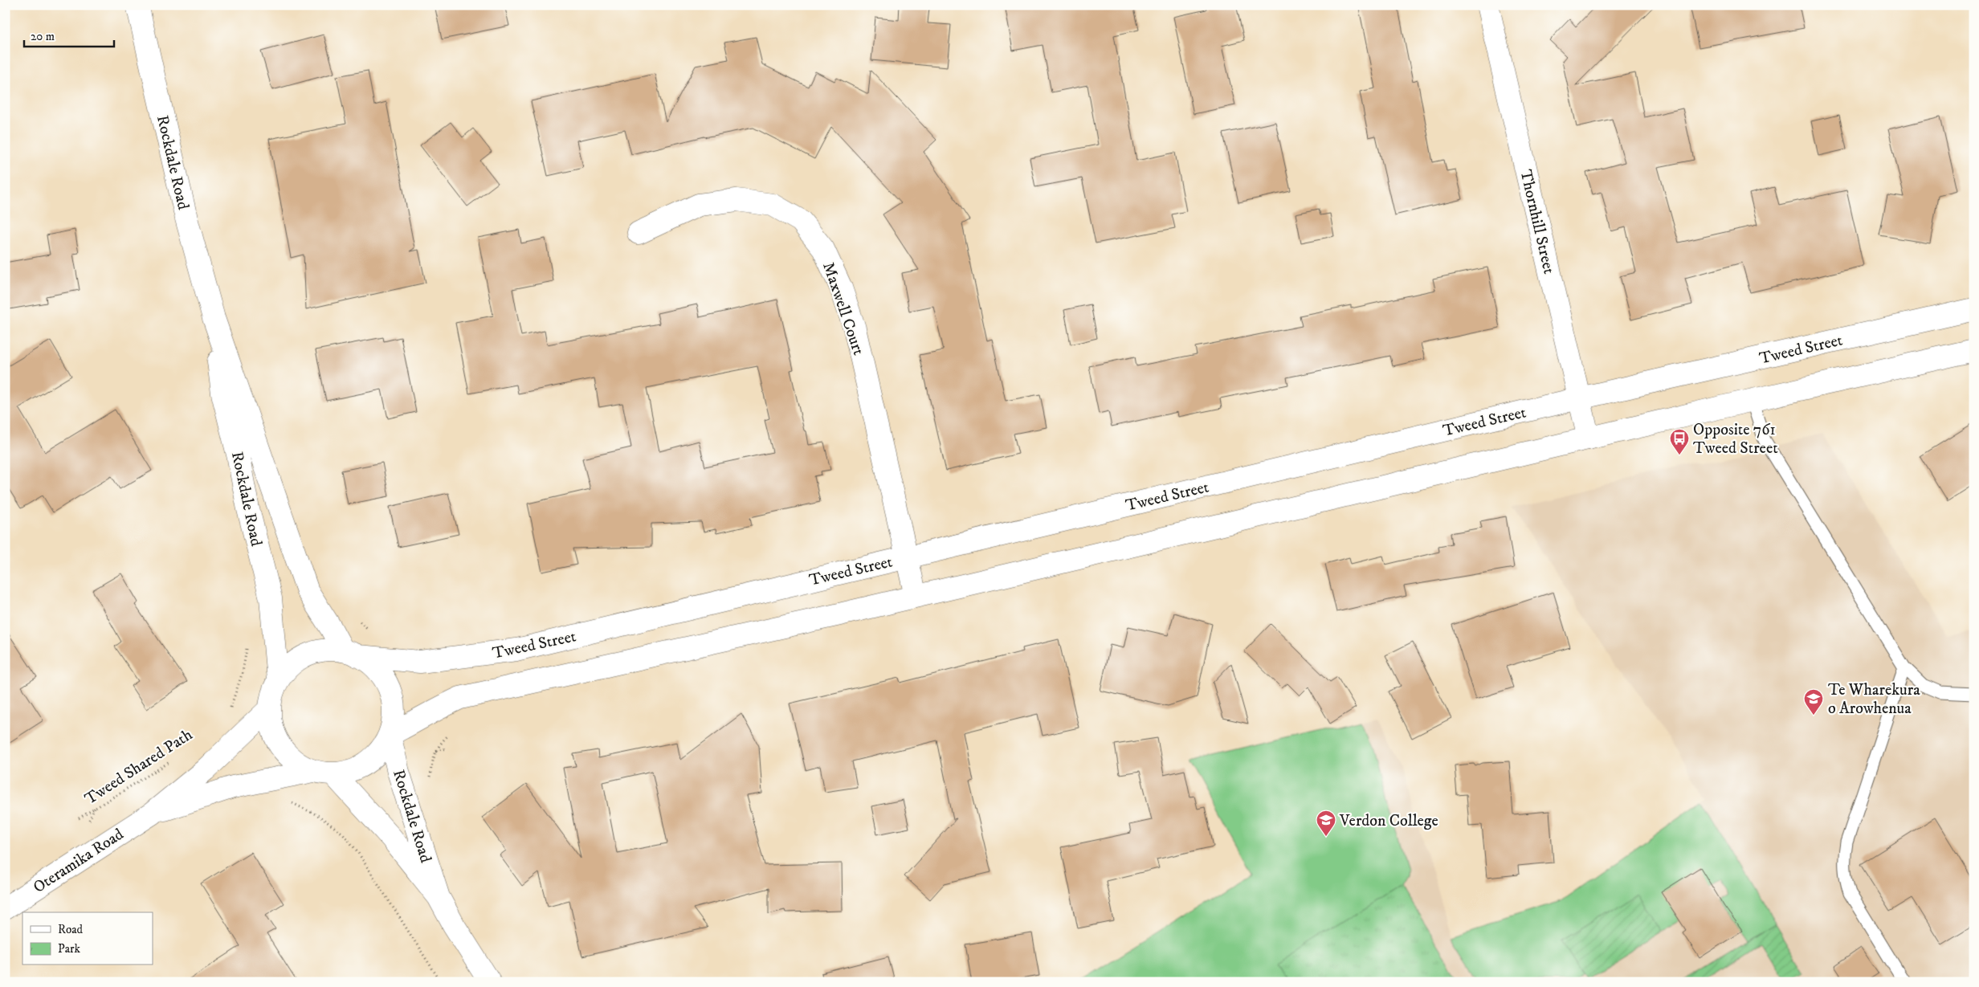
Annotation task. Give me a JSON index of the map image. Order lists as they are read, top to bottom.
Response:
{
  "streets": {
    "main road": [
      "Rockdale Road",
      "Thornhill Street",
      "Maxwell Court",
      "Tweed Street",
      "Oteramika Road"
    ],
    "path": ["Tweed Shared Path"]
  },
  "crossings": [
    ["Rockdale Road", "Tweed Street"],
    ["Rockdale Road", "Oteramika Road"],
    ["Thornhill Street", "Tweed Street"],
    ["Maxwell Court", "Tweed Street"],
    ["Tweed Street", "Oteramika Road"]
  ],
  "places": {
    "bus stop": ["Opposite 761 Tweed Street"],
    "school or university": ["Te Wharekura o Arowhenua", "Verdon College"]
  },
  "legend": ["Road", "Park"],
  "scale_bar": "20 m"
}
